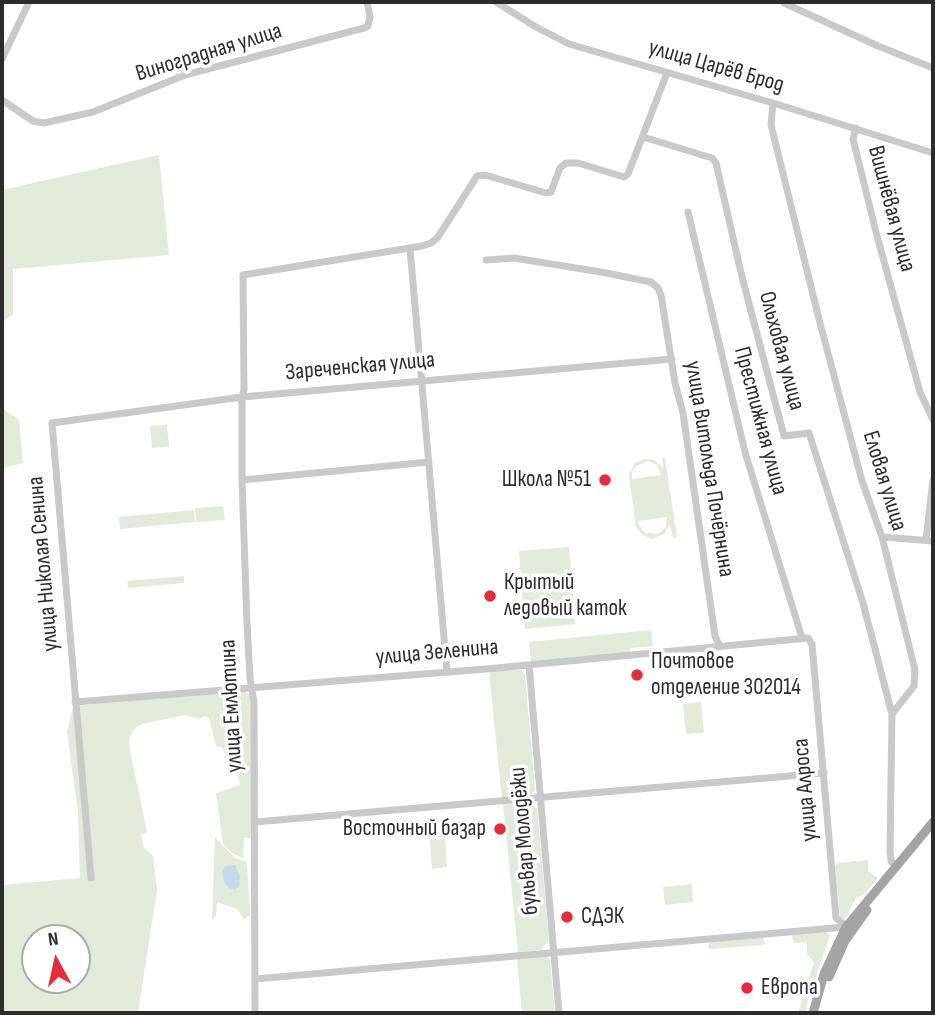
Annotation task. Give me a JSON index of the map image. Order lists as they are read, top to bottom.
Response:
{
  "streets": {
    "street": [
      "Виноградная улица",
      "улица Царёв Брод",
      "Вишнёвая улица",
      "Ольховая улица",
      "Зареченская улица",
      "Престижная улица",
      "улица Витольда Почёрнина",
      "Еловая улица",
      "улица Николая Сенина",
      "улица Зеленина",
      "улица Емлютина",
      "улица Алроса",
      "бульвар Молодёжи"
    ]
  },
  "crossings": [
    ["улица Царёв Брод", "Вишнёвая улица"],
    ["улица Царёв Брод", "Еловая улица"],
    ["Ольховая улица", "Еловая улица"],
    ["Зареченская улица", "улица Витольда Почёрнина"],
    ["Зареченская улица", "улица Николая Сенина"],
    ["Зареченская улица", "улица Емлютина"],
    ["Престижная улица", "улица Зеленина"],
    ["Престижная улица", "улица Алроса"],
    ["улица Витольда Почёрнина", "улица Зеленина"],
    ["улица Николая Сенина", "улица Зеленина"],
    ["улица Зеленина", "улица Емлютина"],
    ["улица Зеленина", "улица Алроса"],
    ["улица Зеленина", "бульвар Молодёжи"]
  ],
  "places": [
    "Школа №51",
    "Крытый ледовый каток",
    "Почтовое отделение 302014",
    "Восточный базар",
    "СДЭК",
    "Европа"
  ],
  "north": "top"
}
